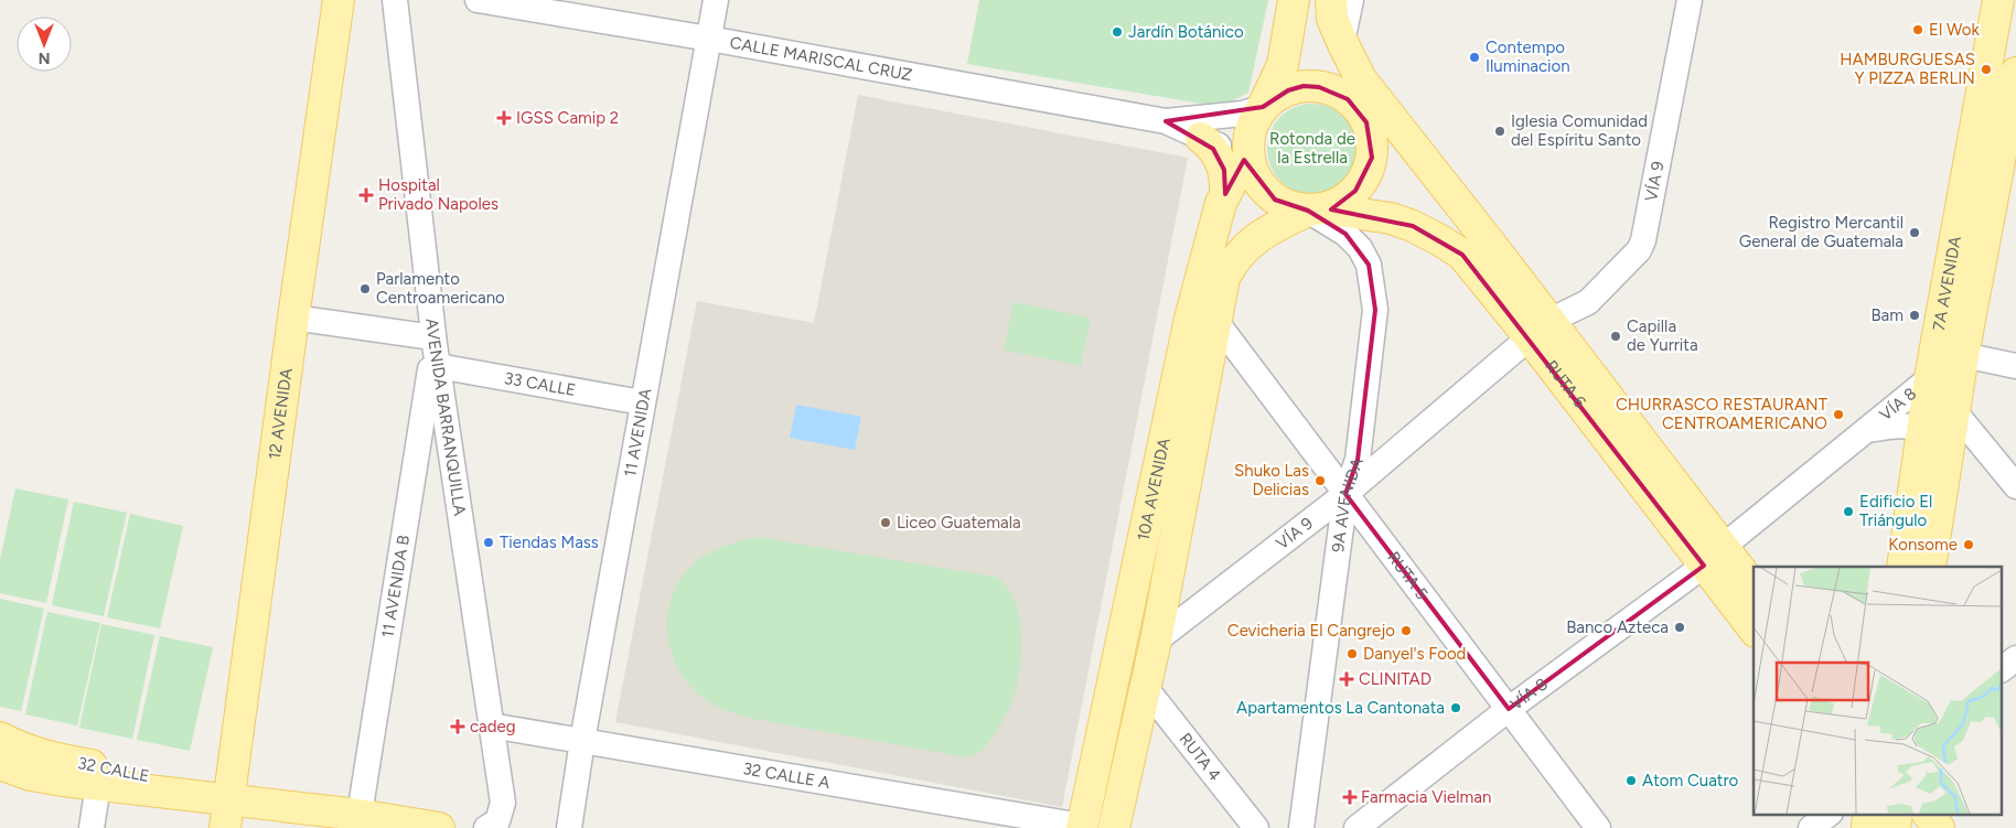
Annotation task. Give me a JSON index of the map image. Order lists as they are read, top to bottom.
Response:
{
  "streets": {
    "main road": [
      "7A AVENIDA",
      "RUTA 6",
      "12 AVENIDA",
      "10A AVENIDA",
      "32 CALLE"
    ],
    "street": [
      "CALLE MARISCAL CRUZ",
      "VÍA 9",
      "33 CALLE",
      "VÍA 8",
      "AVENIDA BARRANQUILLA",
      "11 AVENIDA",
      "9A AVENIDA",
      "RUTA 5",
      "11 AVENIDA B",
      "RUTA 4",
      "32 CALLE A"
    ]
  },
  "crossings": [
    ["CALLE MARISCAL CRUZ", "RUTA 6"],
    ["CALLE MARISCAL CRUZ", "11 AVENIDA"],
    ["CALLE MARISCAL CRUZ", "10A AVENIDA"],
    ["CALLE MARISCAL CRUZ", "9A AVENIDA"],
    ["VÍA 9", "RUTA 6"],
    ["VÍA 9", "10A AVENIDA"],
    ["VÍA 9", "9A AVENIDA"],
    ["VÍA 9", "RUTA 5"],
    ["7A AVENIDA", "VÍA 8"],
    ["RUTA 6", "VÍA 8"],
    ["RUTA 6", "10A AVENIDA"],
    ["RUTA 6", "9A AVENIDA"],
    ["33 CALLE", "12 AVENIDA"],
    ["33 CALLE", "AVENIDA BARRANQUILLA"],
    ["33 CALLE", "11 AVENIDA"],
    ["33 CALLE", "11 AVENIDA B"],
    ["VÍA 8", "RUTA 5"],
    ["12 AVENIDA", "32 CALLE"],
    ["AVENIDA BARRANQUILLA", "11 AVENIDA B"],
    ["AVENIDA BARRANQUILLA", "32 CALLE A"],
    ["11 AVENIDA", "32 CALLE A"],
    ["10A AVENIDA", "9A AVENIDA"],
    ["10A AVENIDA", "RUTA 5"],
    ["10A AVENIDA", "RUTA 4"],
    ["10A AVENIDA", "32 CALLE A"],
    ["9A AVENIDA", "RUTA 5"],
    ["11 AVENIDA B", "32 CALLE"]
  ],
  "parks": ["Rotonda de la Estrella"],
  "places": {
    "other": [
      "El Wok",
      "Jardín Botánico",
      "Contempo Iluminacion",
      "HAMBURGUESAS Y PIZZA BERLIN",
      "Iglesia Comunidad del Espíritu Santo",
      "Registro Mercantil General de Guatemala",
      "Parlamento Centroamericano",
      "Bam",
      "Capilla de Yurrita",
      "CHURRASCO RESTAURANT CENTROAMERICANO",
      "Shuko Las Delicias",
      "Edificio El Triángulo",
      "Liceo Guatemala",
      "Tiendas Mass",
      "Konsome",
      "Banco Azteca",
      "Cevicheria El Cangrejo",
      "Danyel's Food",
      "Apartamentos La Cantonata",
      "Atom Cuatro"
    ],
    "health": [
      "IGSS Camip 2",
      "Hospital Privado Napoles",
      "CLINITAD",
      "cadeg",
      "Farmacia Vielman"
    ]
  },
  "north": "bottom"
}
